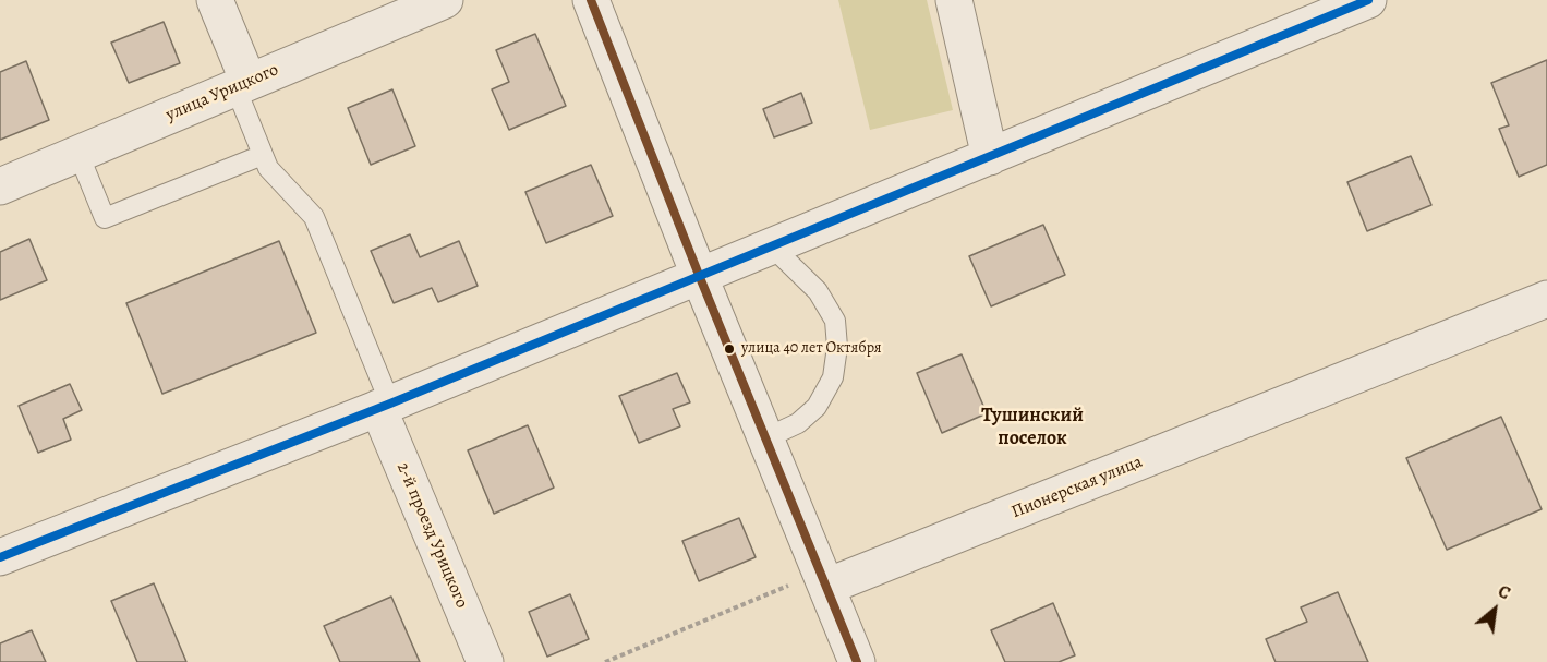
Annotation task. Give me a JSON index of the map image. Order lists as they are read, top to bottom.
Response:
{
  "streets": {
    "street": ["улица Урицкого", "Пионерская улица", "2-й проезд Урицкого"]
  },
  "districts": ["Тушинский поселок"],
  "places": ["улица 40 лет Октября"],
  "north": "top right"
}
